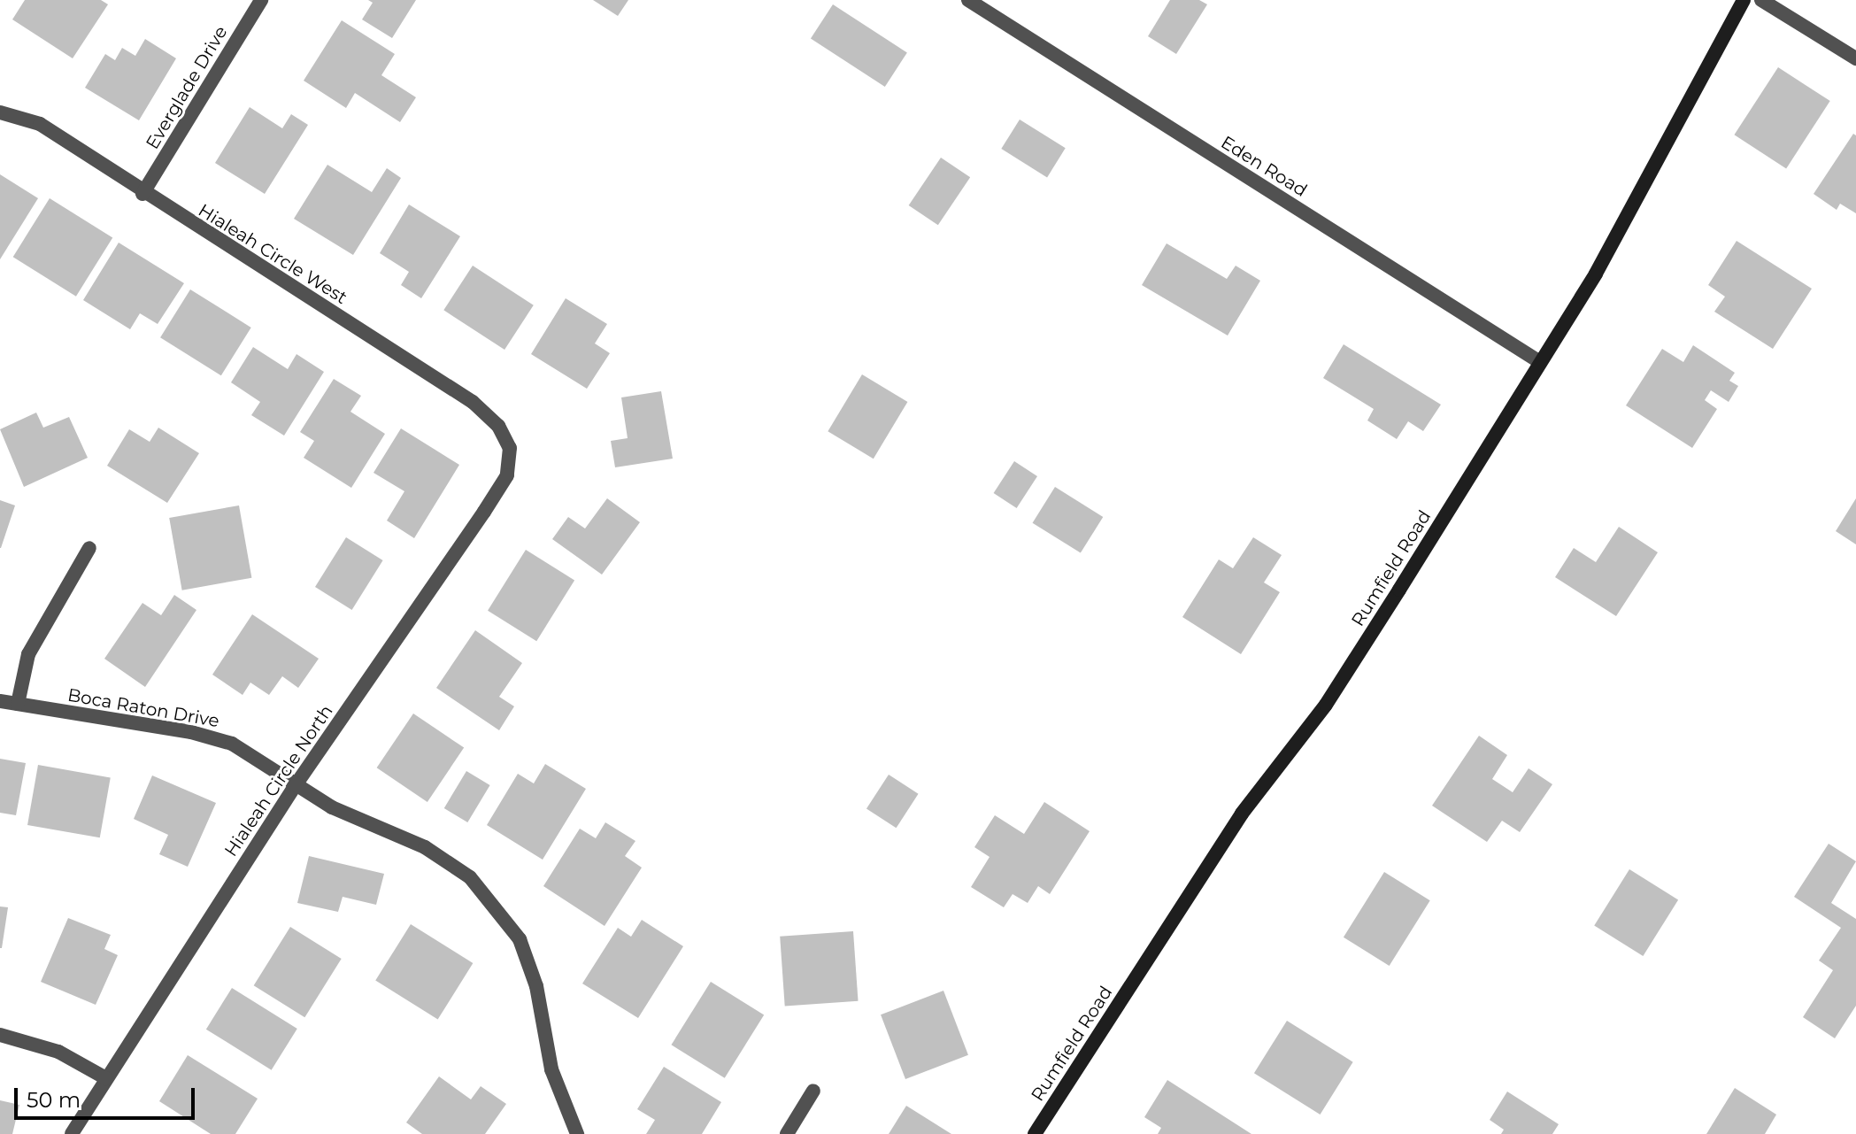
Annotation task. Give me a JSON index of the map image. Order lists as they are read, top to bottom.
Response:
{
  "streets": {
    "main road": ["Rumfield Road"],
    "street": [
      "Everglade Drive",
      "Eden Road",
      "Hialeah Circle West",
      "Boca Raton Drive",
      "Hialeah Circle North"
    ]
  },
  "crossings": [
    ["Everglade Drive", "Hialeah Circle West"],
    ["Eden Road", "Rumfield Road"],
    ["Hialeah Circle West", "Hialeah Circle North"],
    ["Boca Raton Drive", "Hialeah Circle North"]
  ],
  "scale_bar": "50 m"
}
